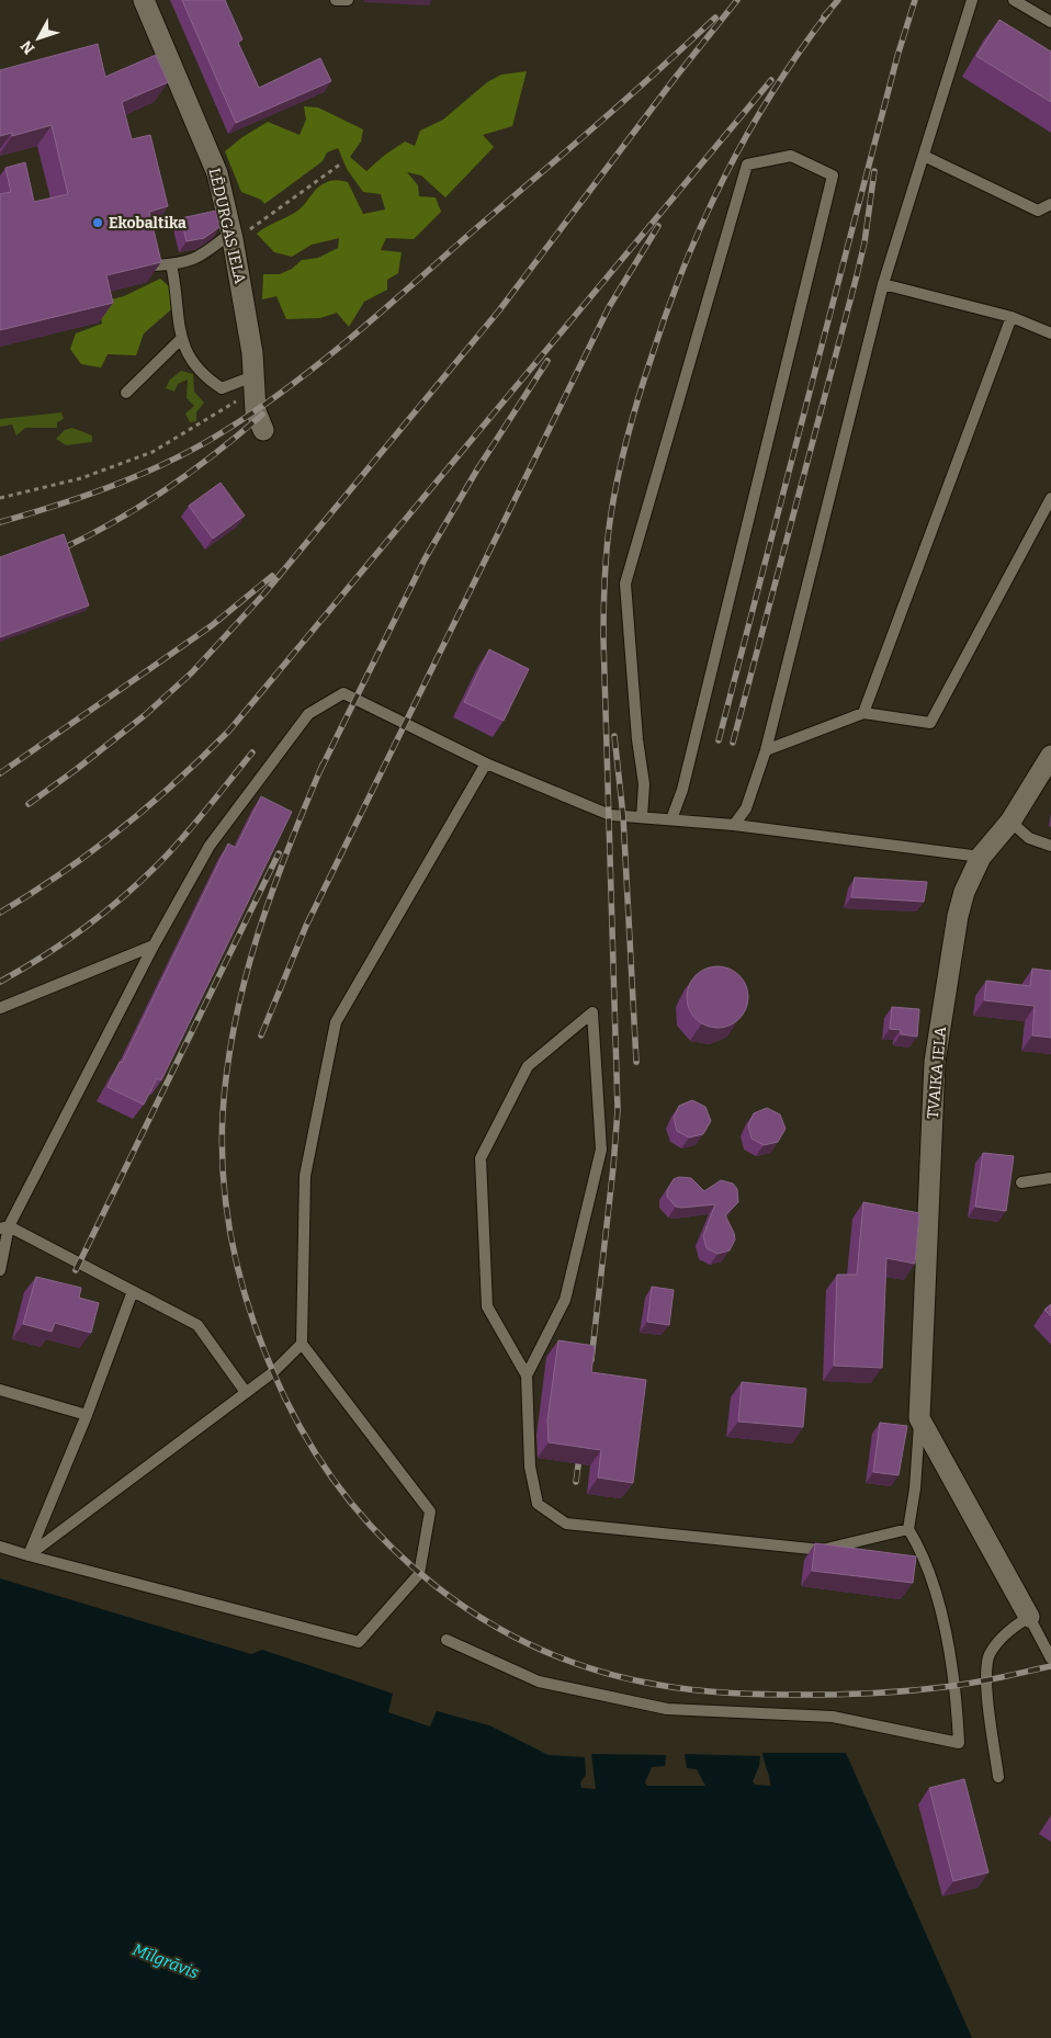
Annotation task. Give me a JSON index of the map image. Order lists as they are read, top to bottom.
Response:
{
  "streets": {
    "street": ["LĒDURGAS IELA", "TVAIKA IELA"]
  },
  "water": ["Mīlgrāvis"],
  "places": ["Ekobaltika"],
  "north": "bottom left"
}
